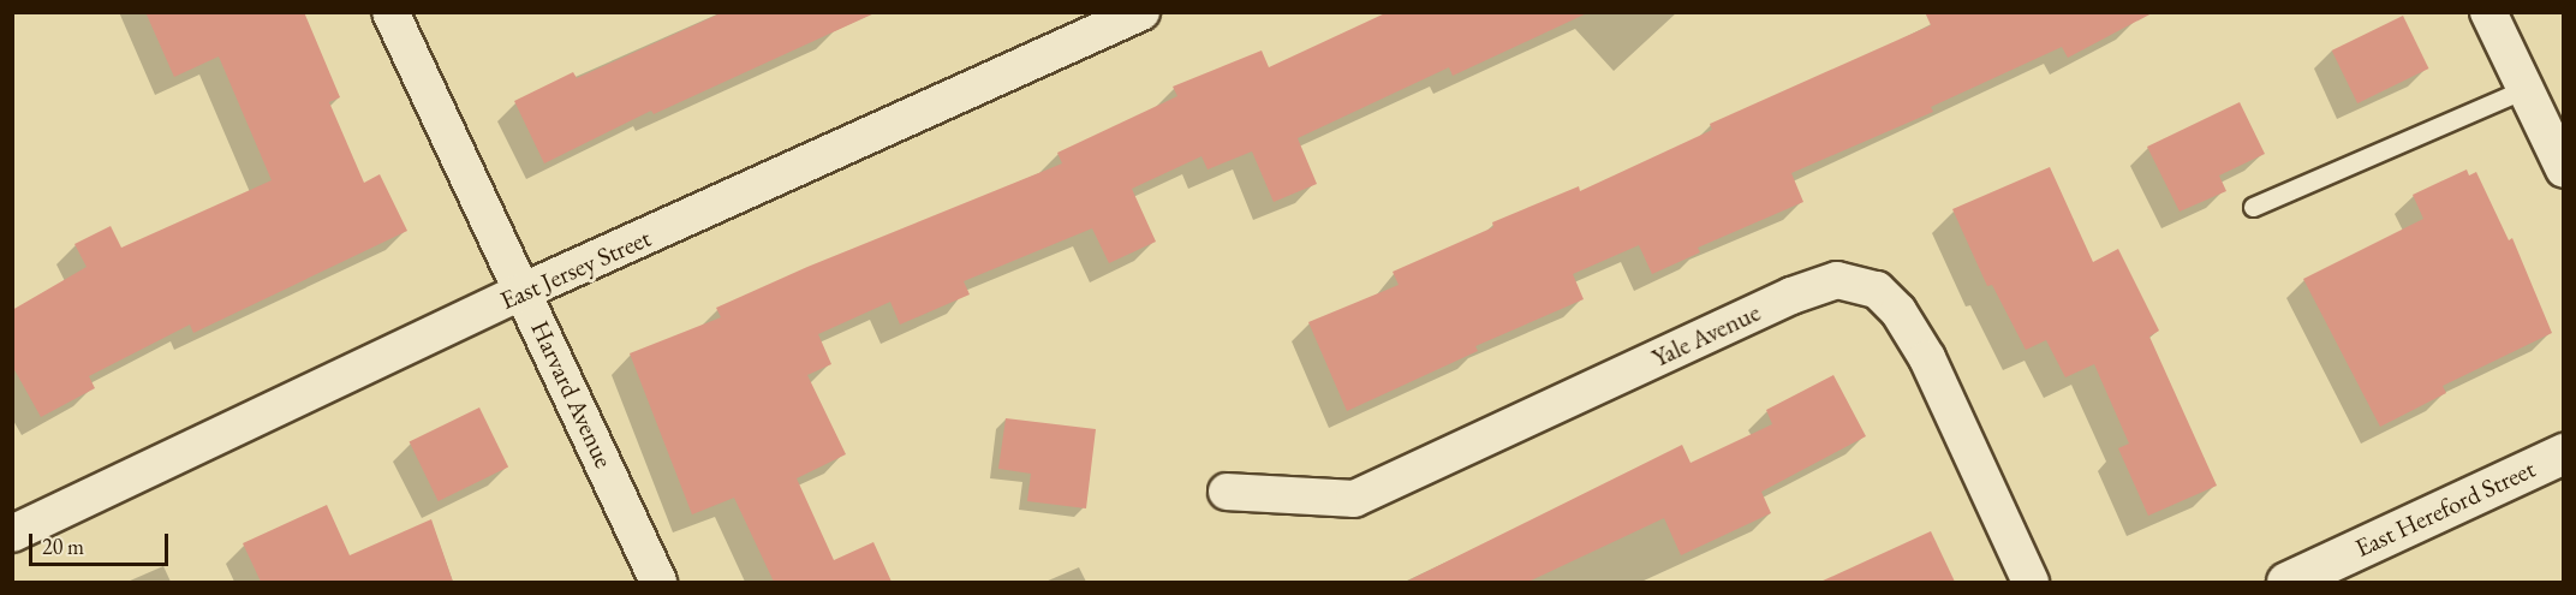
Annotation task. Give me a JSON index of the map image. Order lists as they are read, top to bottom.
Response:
{
  "streets": {
    "street": [
      "East Jersey Street",
      "Yale Avenue",
      "Harvard Avenue",
      "East Hereford Street"
    ]
  },
  "crossings": [
    ["East Jersey Street", "Harvard Avenue"]
  ],
  "scale_bar": "20 m"
}
